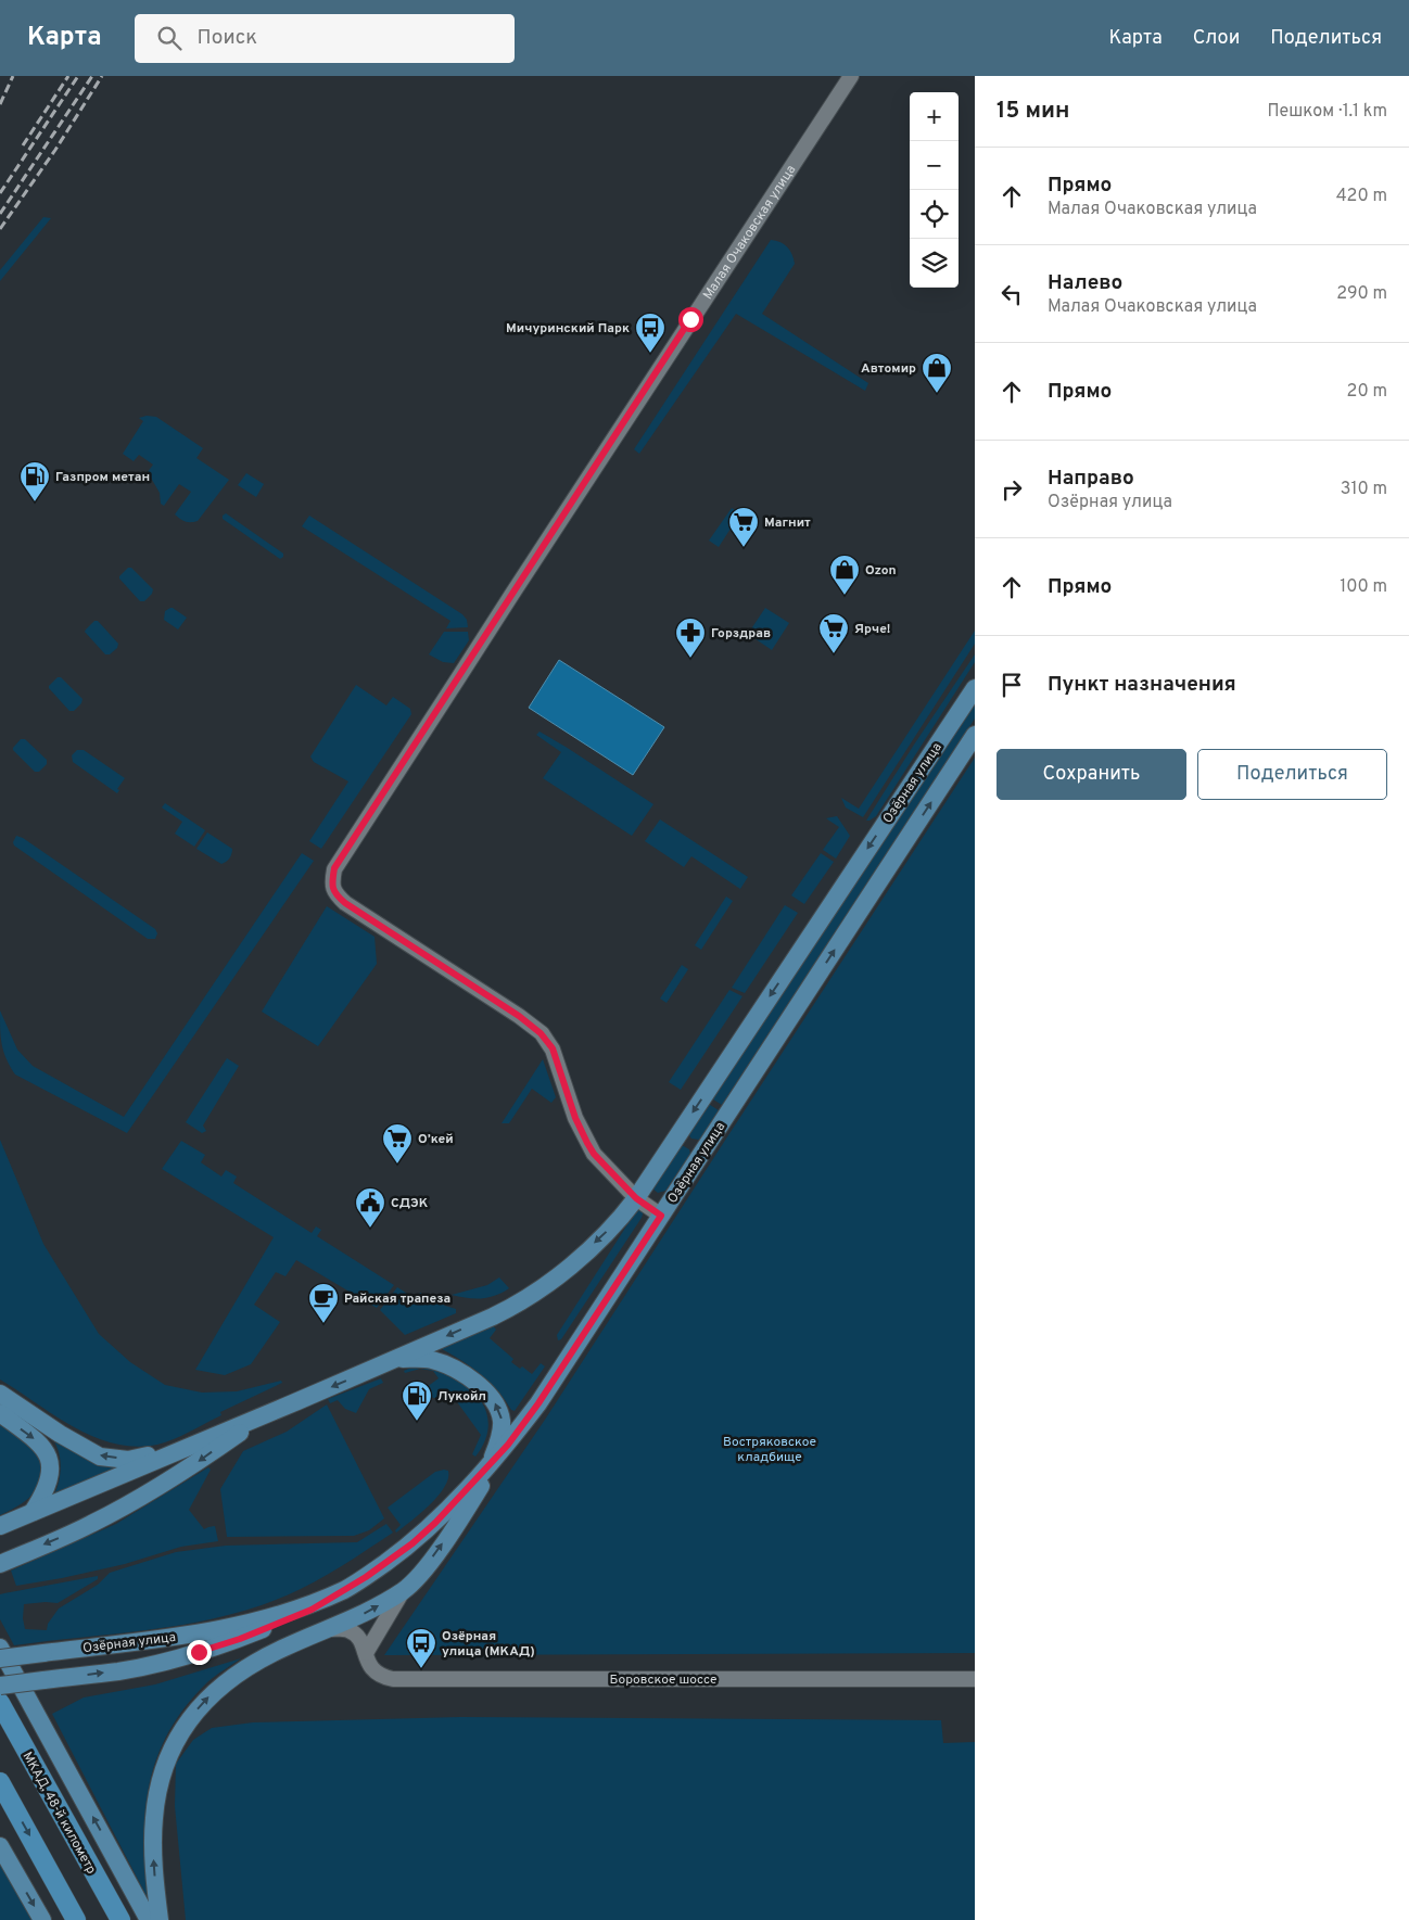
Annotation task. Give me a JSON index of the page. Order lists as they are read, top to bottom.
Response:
{
  "streets": {
    "highway": ["МКАД, 48-й километр"],
    "main road": ["Озёрная улица"],
    "street": ["Малая Очаковская улица", "Боровское шоссе"]
  },
  "crossings": [
    ["Малая Очаковская улица", "Озёрная улица"]
  ],
  "parks": ["Востряковское кладбище"],
  "places": {
    "bus stop": ["Мичуринский Парк", "Озёрная улица (МКАД)"],
    "shop": ["Автомир", "Ozon"],
    "fuel station": ["Газпром метан", "Лукойл"],
    "supermarket": ["Магнит", "Ярче!", "О’кей"],
    "pharmacy": ["Горздрав"],
    "public building": ["СДЭК"],
    "cafe": ["Райская трапеза"]
  },
  "page": {
    "header": "Карта",
    "search": "Поиск",
    "nav": ["Карта", "Слои", "Поделиться"],
    "heading": ["15 мин", "Пешком · 1.1 km"],
    "map_buttons": ["+", "−"],
    "list": [
      ["Прямо", "Малая Очаковская улица", "420 m"],
      ["Налево", "Малая Очаковская улица", "290 m"],
      ["Прямо", "20 m"],
      ["Направо", "Озёрная улица", "310 m"],
      ["Прямо", "100 m"],
      "Пункт назначения"
    ],
    "buttons": ["Сохранить", "Поделиться"]
  }
}
